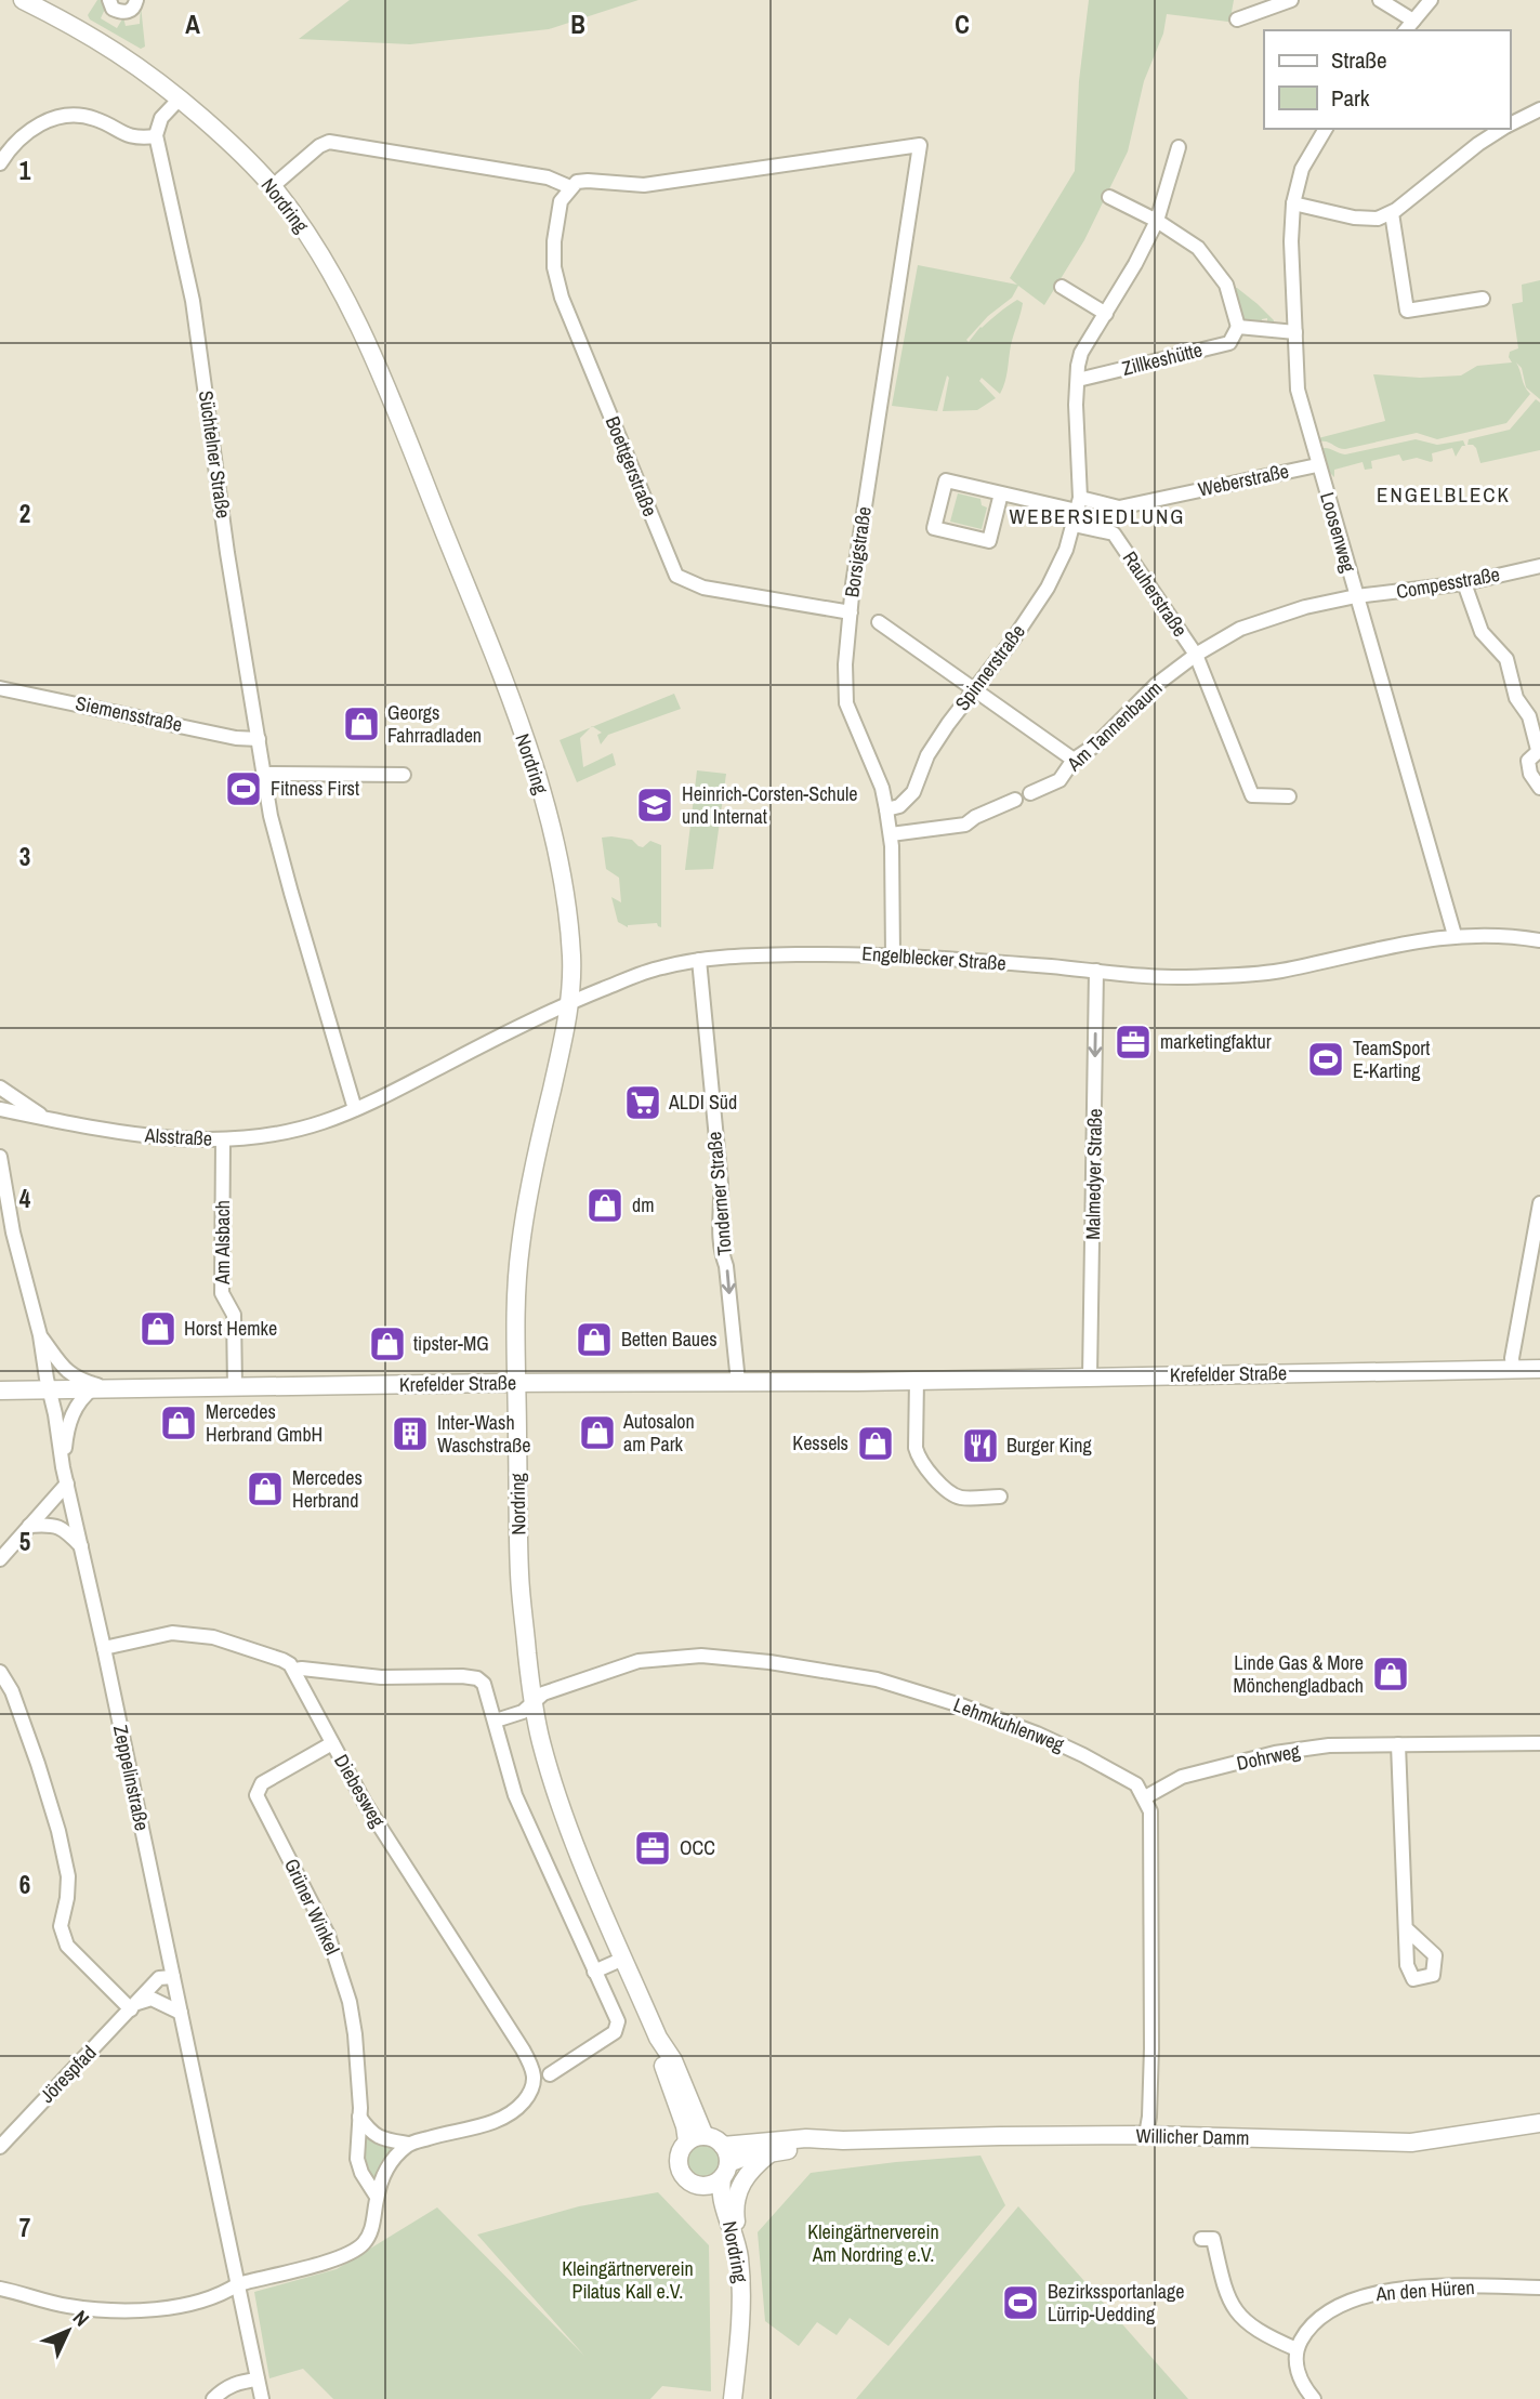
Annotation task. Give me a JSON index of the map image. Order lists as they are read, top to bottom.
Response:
{
  "streets": {
    "main road": ["Nordring", "Krefelder Straße", "Willicher Damm"],
    "street": [
      "Zillkeshütte",
      "Süchtelner Straße",
      "Boettgerstraße",
      "Weberstraße",
      "Loosenweg",
      "Borsigstraße",
      "Compesstraße",
      "Rauherstraße",
      "Spinnerstraße",
      "Siemensstraße",
      "Am Tannenbaum",
      "Engelblecker Straße",
      "Alsstraße",
      "Malmedyer Straße",
      "Tonderner Straße",
      "Am Alsbach",
      "Lehmkuhlenweg",
      "Dohrweg",
      "Zeppelinstraße",
      "Diebesweg",
      "Grüner Winkel",
      "Jörespfad",
      "An den Hüren"
    ]
  },
  "crossings": [
    ["Nordring", "Engelblecker Straße"],
    ["Nordring", "Krefelder Straße"],
    ["Nordring", "Lehmkuhlenweg"],
    ["Nordring", "Willicher Damm"],
    ["Zillkeshütte", "Spinnerstraße"],
    ["Süchtelner Straße", "Siemensstraße"],
    ["Süchtelner Straße", "Engelblecker Straße"],
    ["Süchtelner Straße", "Alsstraße"],
    ["Boettgerstraße", "Borsigstraße"],
    ["Weberstraße", "Loosenweg"],
    ["Weberstraße", "Rauherstraße"],
    ["Weberstraße", "Spinnerstraße"],
    ["Loosenweg", "Compesstraße"],
    ["Loosenweg", "Am Tannenbaum"],
    ["Loosenweg", "Engelblecker Straße"],
    ["Borsigstraße", "Spinnerstraße"],
    ["Borsigstraße", "Engelblecker Straße"],
    ["Compesstraße", "Am Tannenbaum"],
    ["Rauherstraße", "Spinnerstraße"],
    ["Rauherstraße", "Am Tannenbaum"],
    ["Engelblecker Straße", "Alsstraße"],
    ["Engelblecker Straße", "Malmedyer Straße"],
    ["Engelblecker Straße", "Tonderner Straße"],
    ["Alsstraße", "Am Alsbach"],
    ["Malmedyer Straße", "Krefelder Straße"],
    ["Tonderner Straße", "Krefelder Straße"],
    ["Am Alsbach", "Krefelder Straße"],
    ["Krefelder Straße", "Zeppelinstraße"],
    ["Lehmkuhlenweg", "Dohrweg"],
    ["Zeppelinstraße", "Jörespfad"],
    ["Diebesweg", "Grüner Winkel"]
  ],
  "one_way": ["Malmedyer Straße", "Tonderner Straße"],
  "districts": ["ENGELBLECK", "WEBERSIEDLUNG"],
  "parks": ["Kleingärtnerverein Am Nordring e.V.", "Kleingärtnerverein Pilatus Kall e.V."],
  "places": {
    "shop": [
      "Georgs Fahrradladen",
      "dm",
      "Horst Hemke",
      "Betten Baues",
      "tipster-MG",
      "Mercedes Herbrand GmbH",
      "Autosalon am Park",
      "Kessels",
      "Mercedes Herbrand",
      "Linde Gas & More Mönchengladbach"
    ],
    "sports": ["Fitness First", "TeamSport E-Karting", "Bezirkssportanlage Lürrip-Uedding"],
    "school or university": ["Heinrich-Corsten-Schule und Internat"],
    "office": ["marketingfaktur", "OCC"],
    "supermarket": ["ALDI Süd"],
    "building": ["Inter-Wash Waschstraße"],
    "restaurant": ["Burger King"]
  },
  "legend": ["Straße", "Park"],
  "north": "top right",
  "grid": {
    "columns": ["A", "B", "C"],
    "rows": [
      "1",
      "2",
      "3",
      "4",
      "5",
      "6",
      "7"
    ]
  }
}
